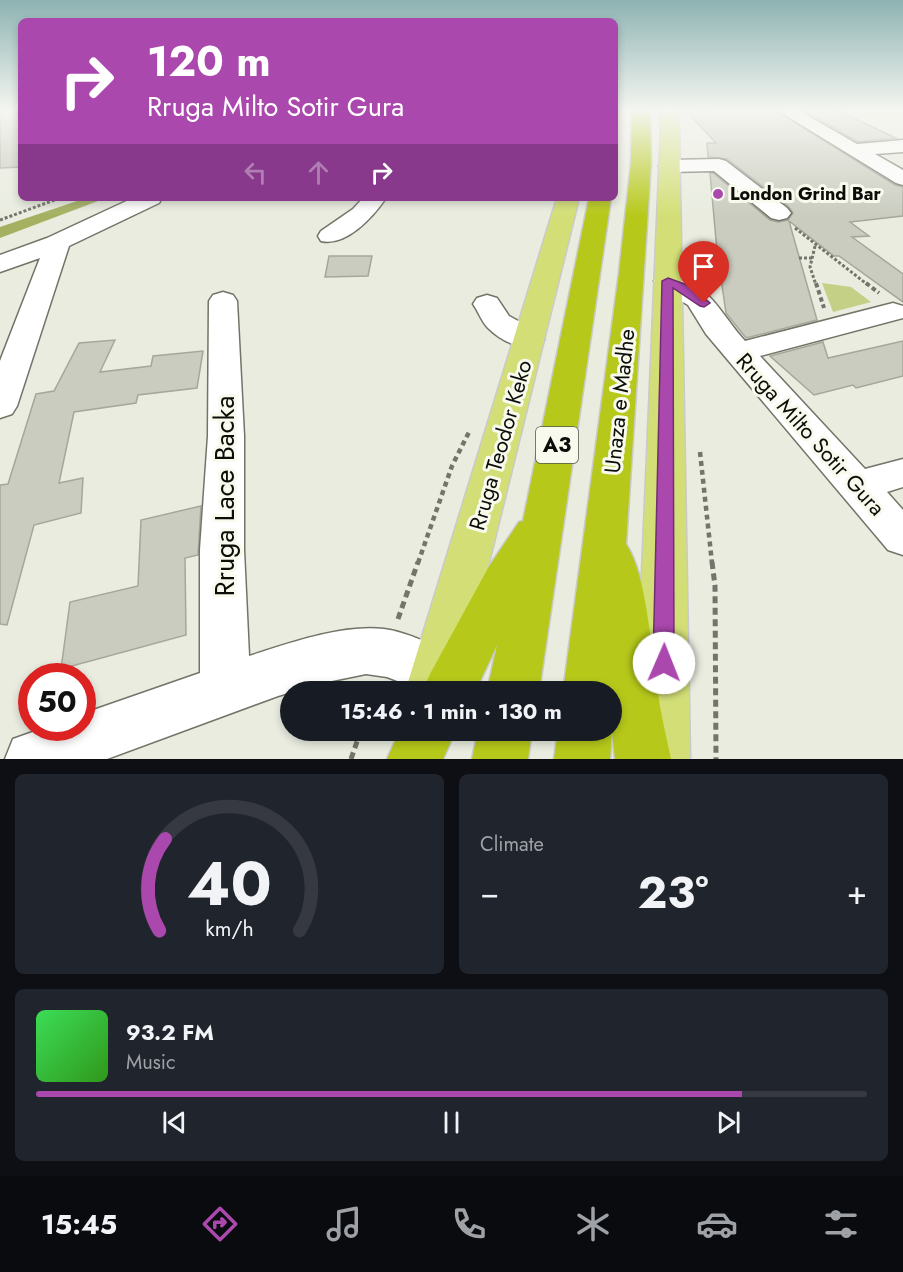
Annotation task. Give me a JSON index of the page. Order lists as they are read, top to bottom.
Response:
{
  "streets": {
    "highway": ["Unaza e Madhe", "A3"],
    "main road": ["Rruga Teodor Keko"],
    "street": ["Rruga Milto Sotir Gura", "Rruga Lace Backa"]
  },
  "places": ["London Grind Bar"],
  "page": {
    "turn": ["120 m", "Rruga Milto Sotir Gura"],
    "limit": "50",
    "trip": "15:46 · 1 min · 130 m",
    "tile": "Climate",
    "heat": ["−", "23°", "+"],
    "song": ["93.2 FM", "Music"],
    "tabs": "15:45",
    "gauge": ["40", "km/h"]
  }
}
